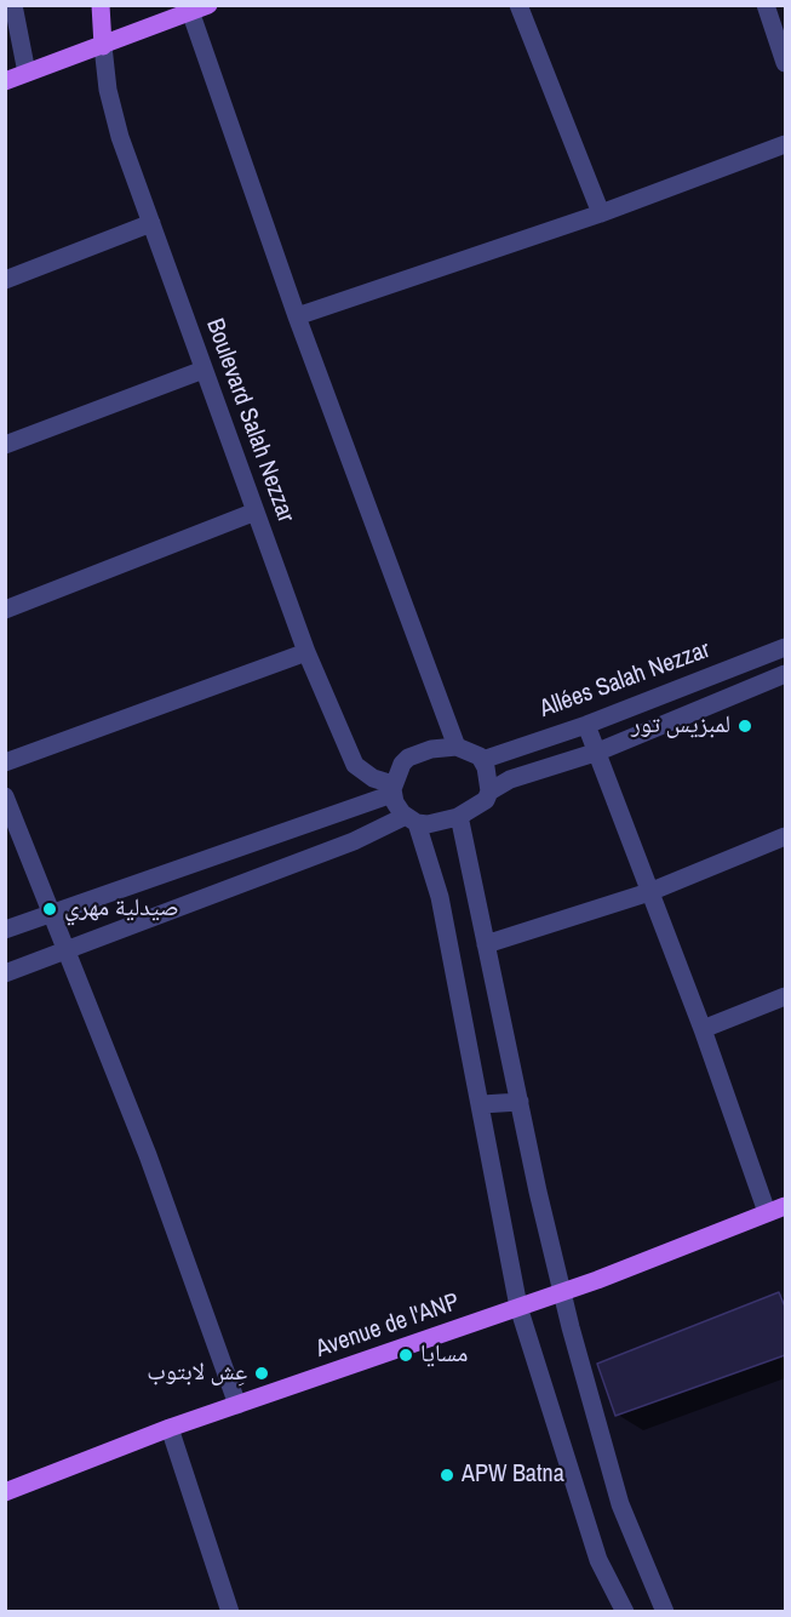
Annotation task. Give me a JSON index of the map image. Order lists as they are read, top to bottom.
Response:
{
  "streets": {
    "main road": ["Avenue de l'ANP"],
    "street": ["Boulevard Salah Nezzar", "Allées Salah Nezzar"]
  },
  "crossings": [
    ["Boulevard Salah Nezzar", "Allées Salah Nezzar"]
  ],
  "places": [
    "لمبزيس تور",
    "صيدلية مهري",
    "مسايا",
    "عِش لابتوب",
    "APW Batna"
  ]
}
